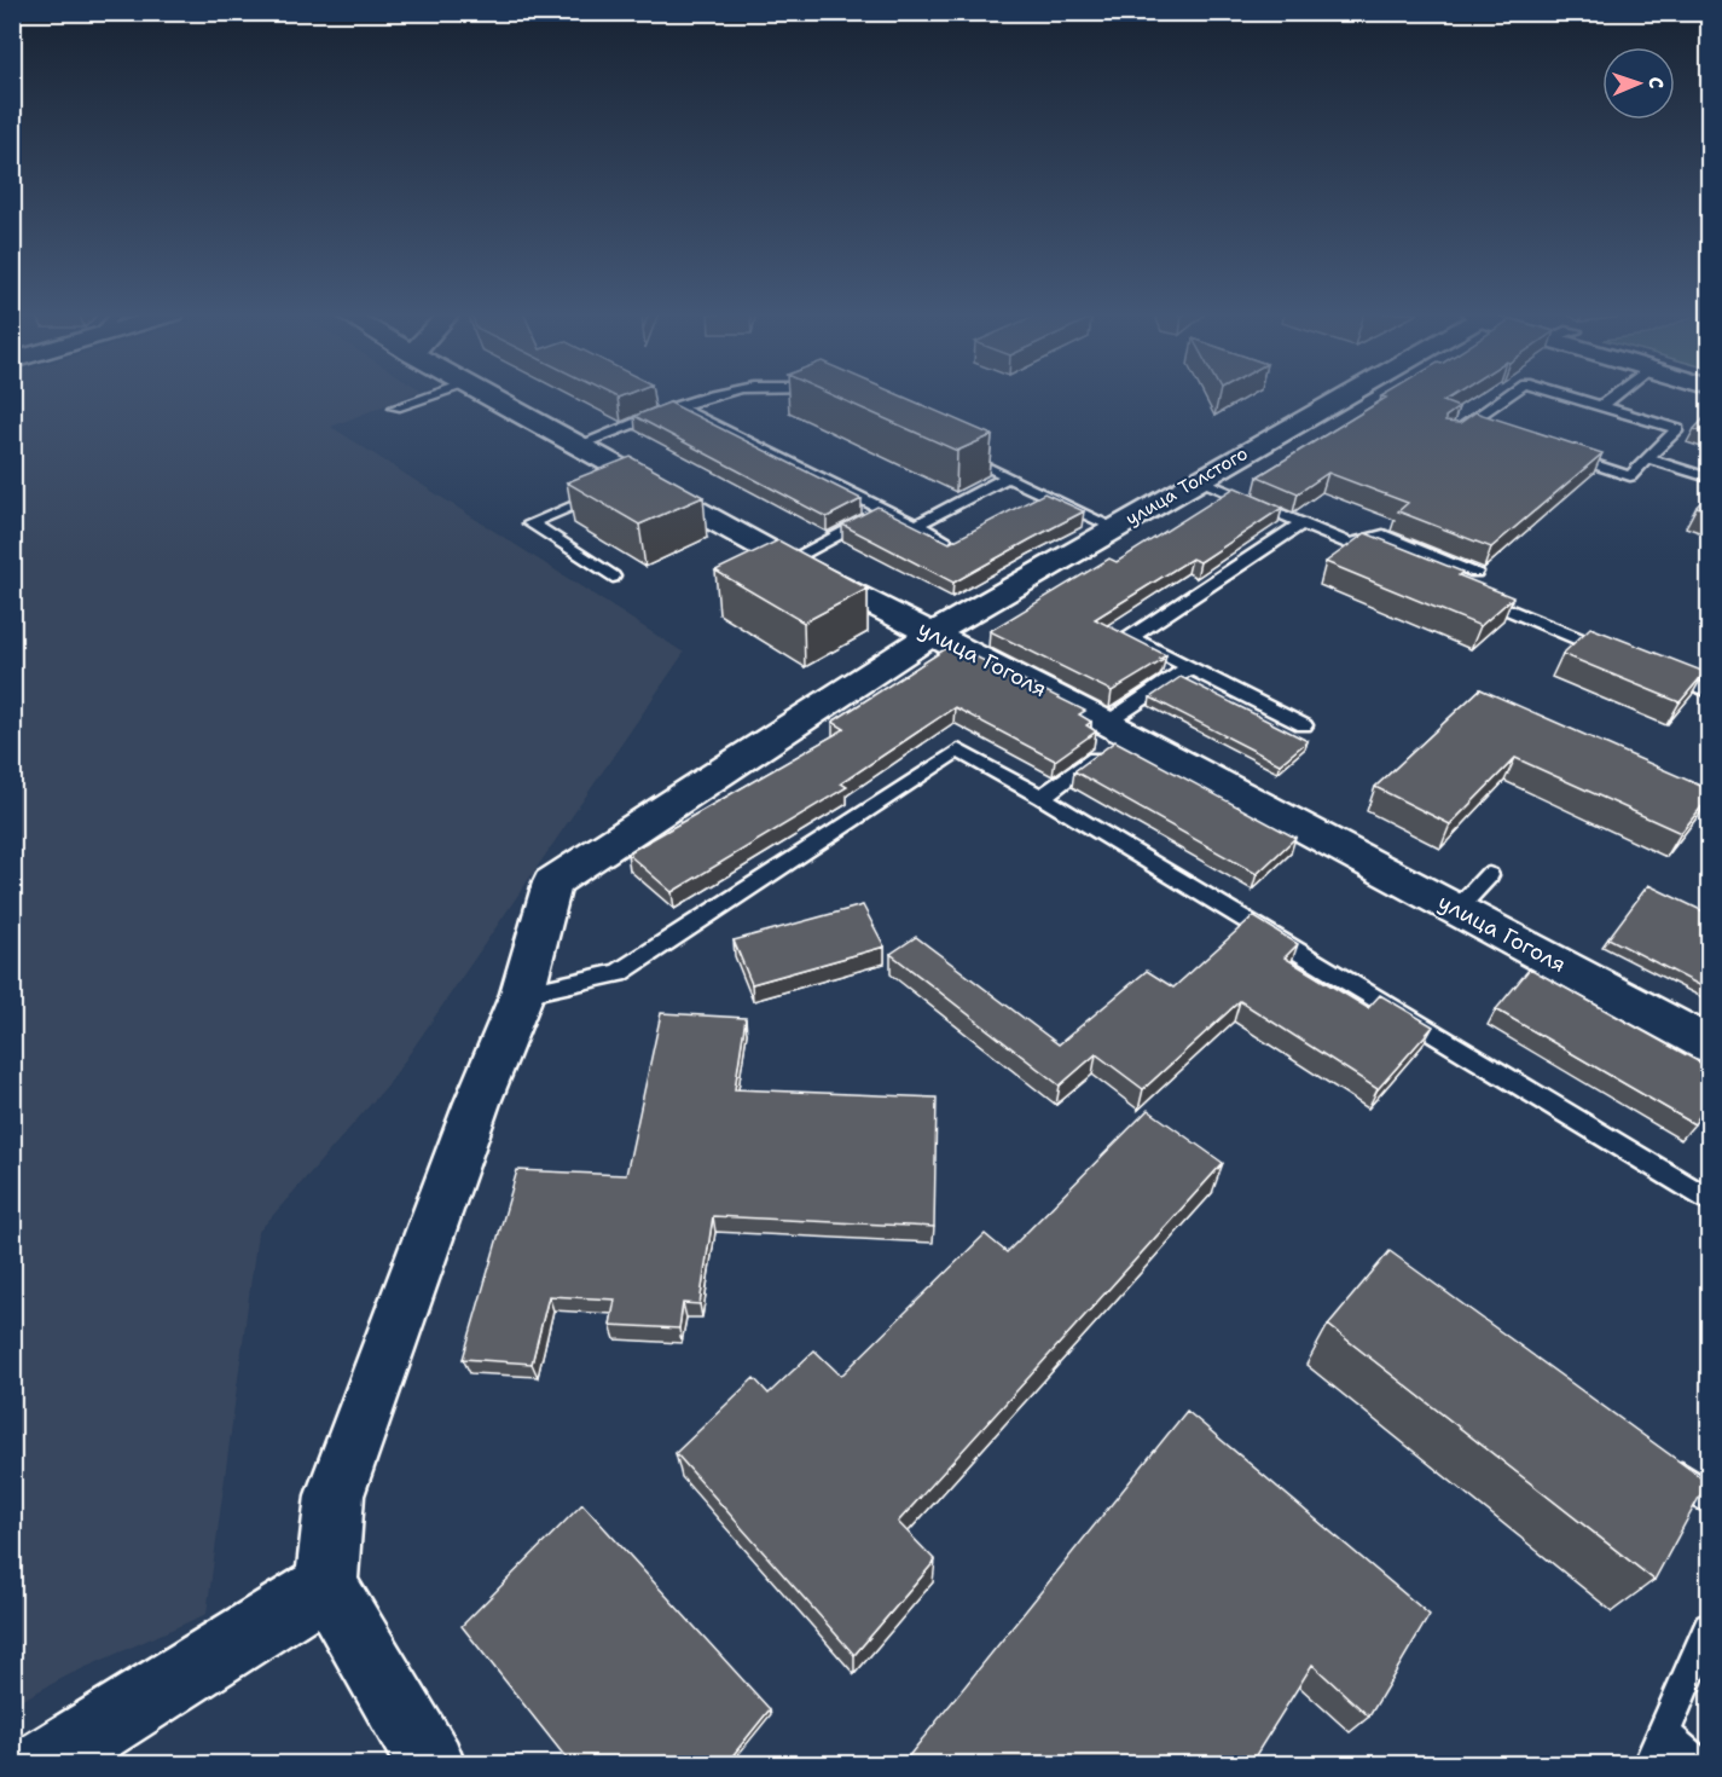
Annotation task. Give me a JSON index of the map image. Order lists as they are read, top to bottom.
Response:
{
  "streets": {
    "street": ["улица Толстого", "улица Гоголя"]
  },
  "crossings": [
    ["улица Толстого", "улица Гоголя"]
  ],
  "north": "right"
}
